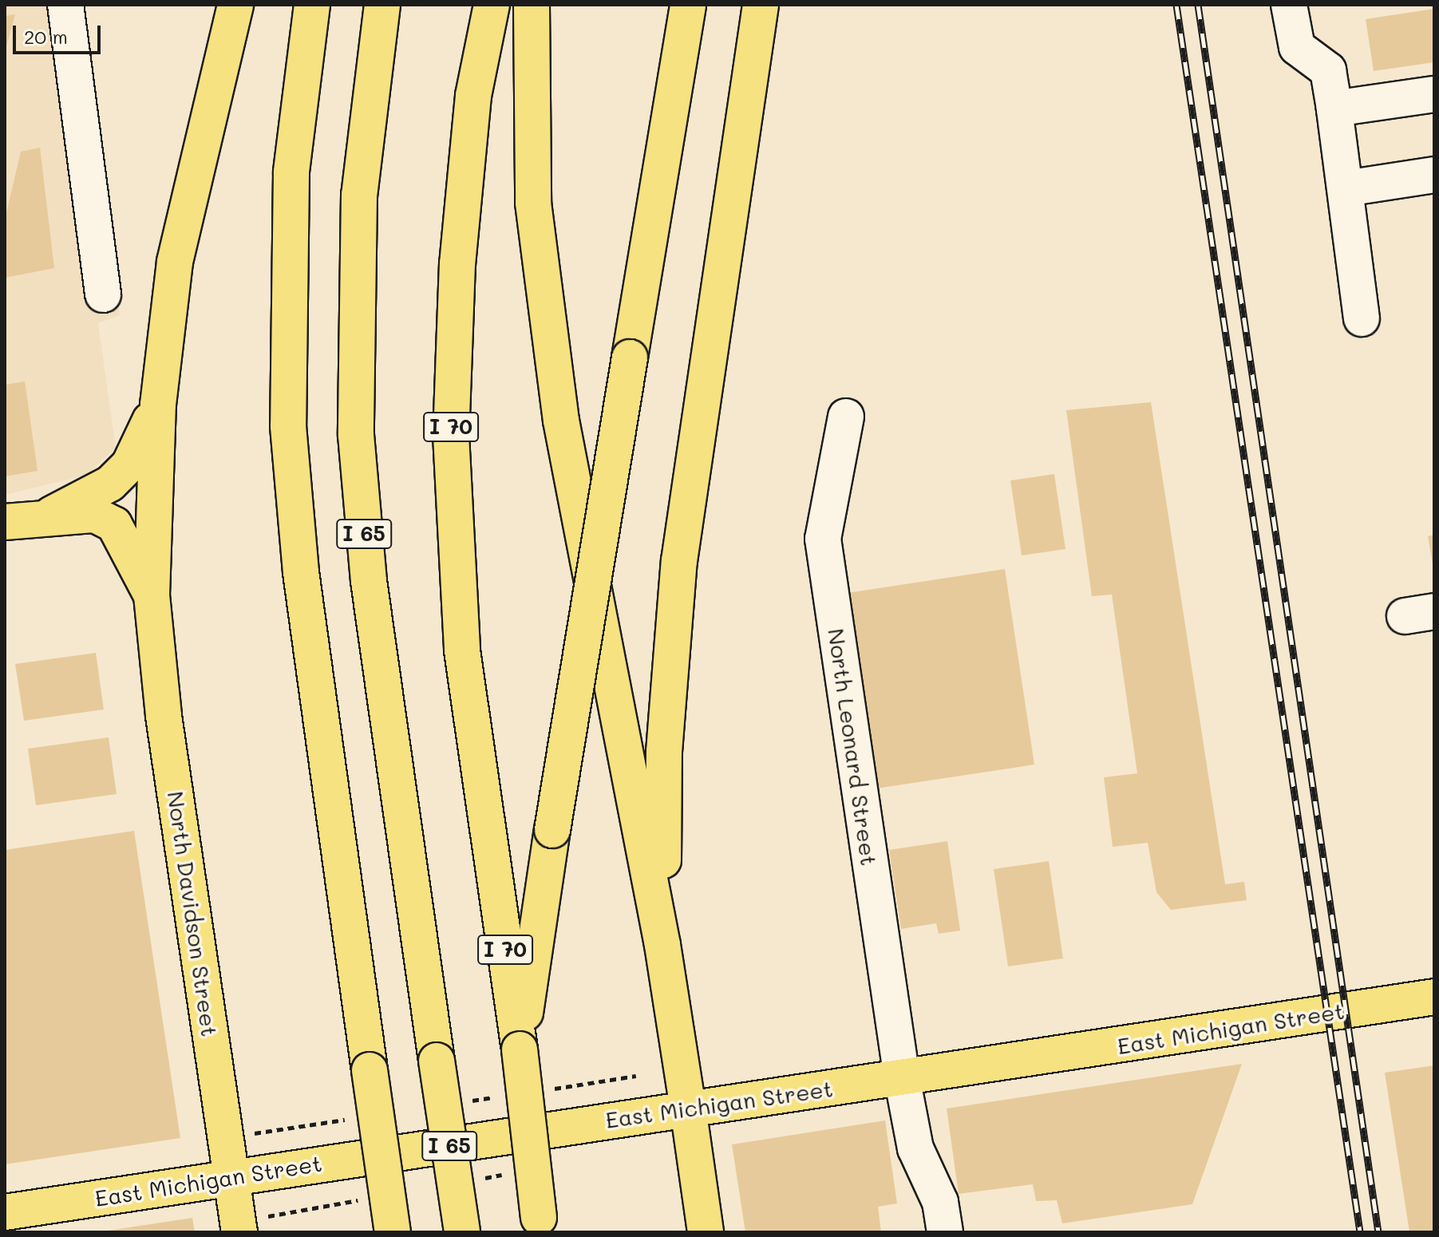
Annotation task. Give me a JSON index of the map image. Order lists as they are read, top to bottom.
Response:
{
  "streets": {
    "main road": [
      "I 70",
      "I 65",
      "North Davidson Street",
      "East Michigan Street"
    ],
    "street": ["North Leonard Street"]
  },
  "crossings": [
    ["North Leonard Street", "East Michigan Street"],
    ["North Davidson Street", "East Michigan Street"]
  ],
  "scale_bar": "20 m"
}
